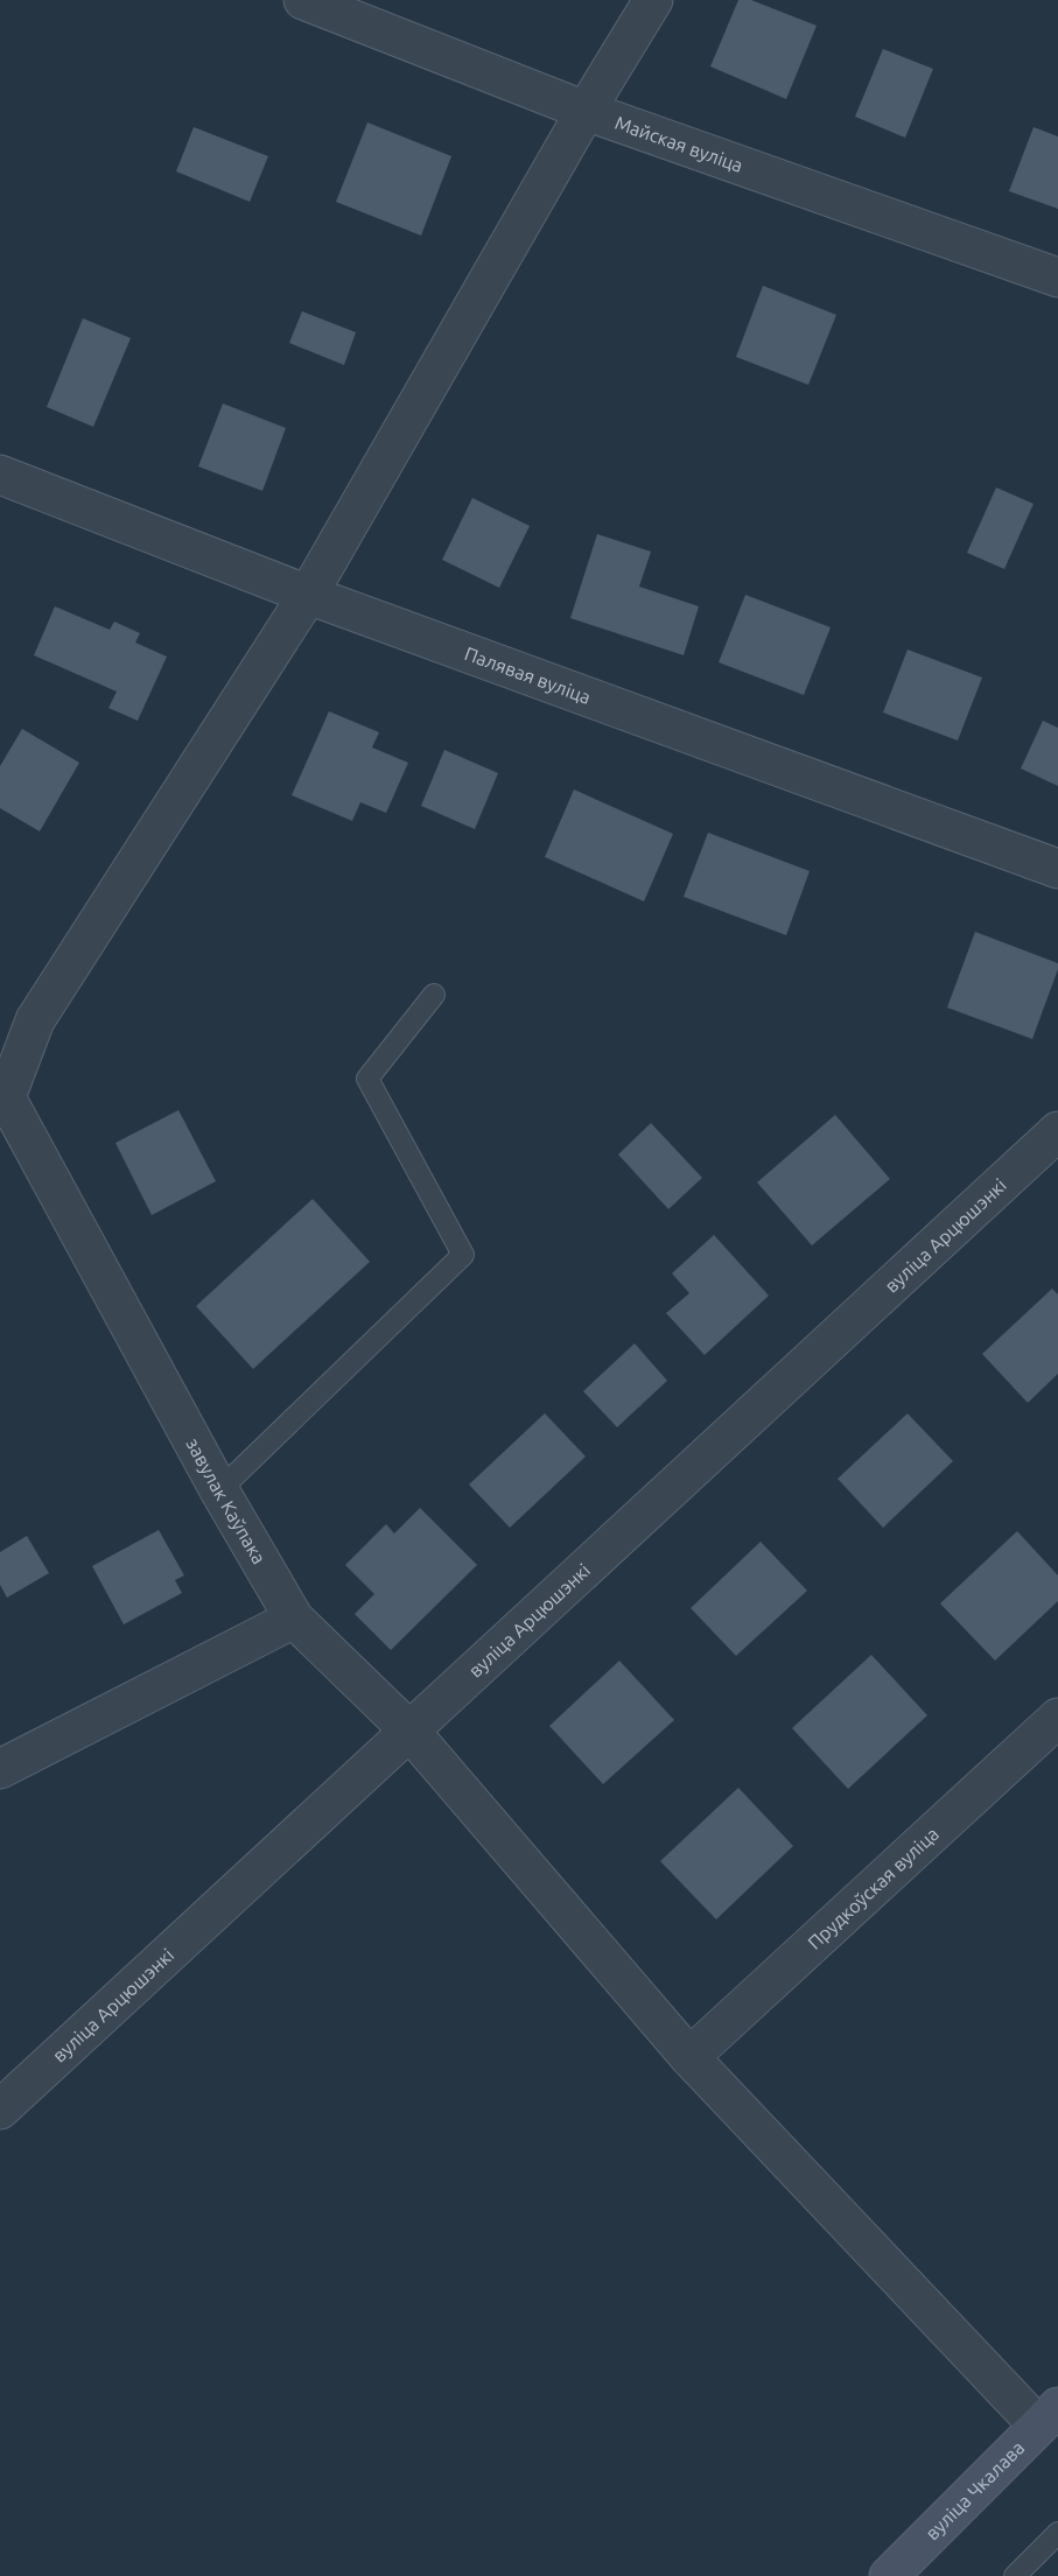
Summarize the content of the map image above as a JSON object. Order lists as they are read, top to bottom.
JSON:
{
  "streets": {
    "main road": ["вуліца Чкалава"],
    "street": [
      "Майская вуліца",
      "Палявая вуліца",
      "вуліца Арцюшэнкі",
      "завулак Каўпака",
      "Прудкоўская вуліца"
    ]
  },
  "crossings": [
    ["вуліца Арцюшэнкі", "завулак Каўпака"],
    ["завулак Каўпака", "Прудкоўская вуліца"],
    ["завулак Каўпака", "вуліца Чкалава"]
  ]
}
